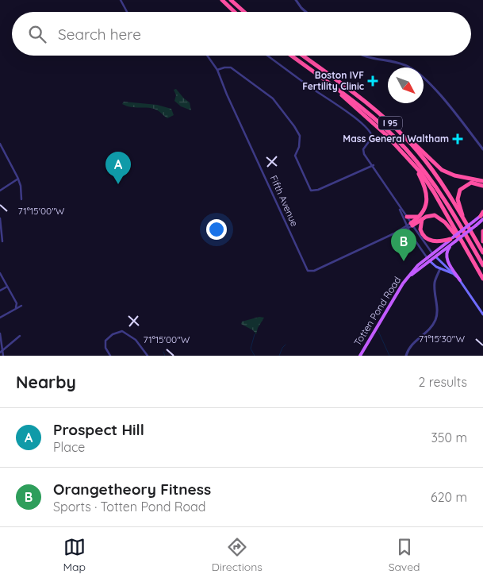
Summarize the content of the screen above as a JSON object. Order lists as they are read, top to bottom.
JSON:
{
  "streets": {
    "highway": ["I 95"],
    "main road": ["Totten Pond Road"],
    "street": ["Fifth Avenue"]
  },
  "places": {
    "health": ["Boston IVF Fertility Clinic", "Mass General Waltham"]
  },
  "north": "bottom right",
  "page": {
    "search": "Search here",
    "pins": ["A", "B"],
    "heading": ["Nearby", "2 results"],
    "list": [
      {
        "mark": "A",
        "name": "Prospect Hill",
        "note": "Place",
        "value": "350 m"
      },
      {
        "mark": "B",
        "name": "Orangetheory Fitness",
        "note": "Sports · Totten Pond Road",
        "value": "620 m"
      }
    ],
    "nav": ["Map", "Directions", "Saved"]
  },
  "coordinates": ["71°15'00\"W", "71°15'30\"W"]
}
